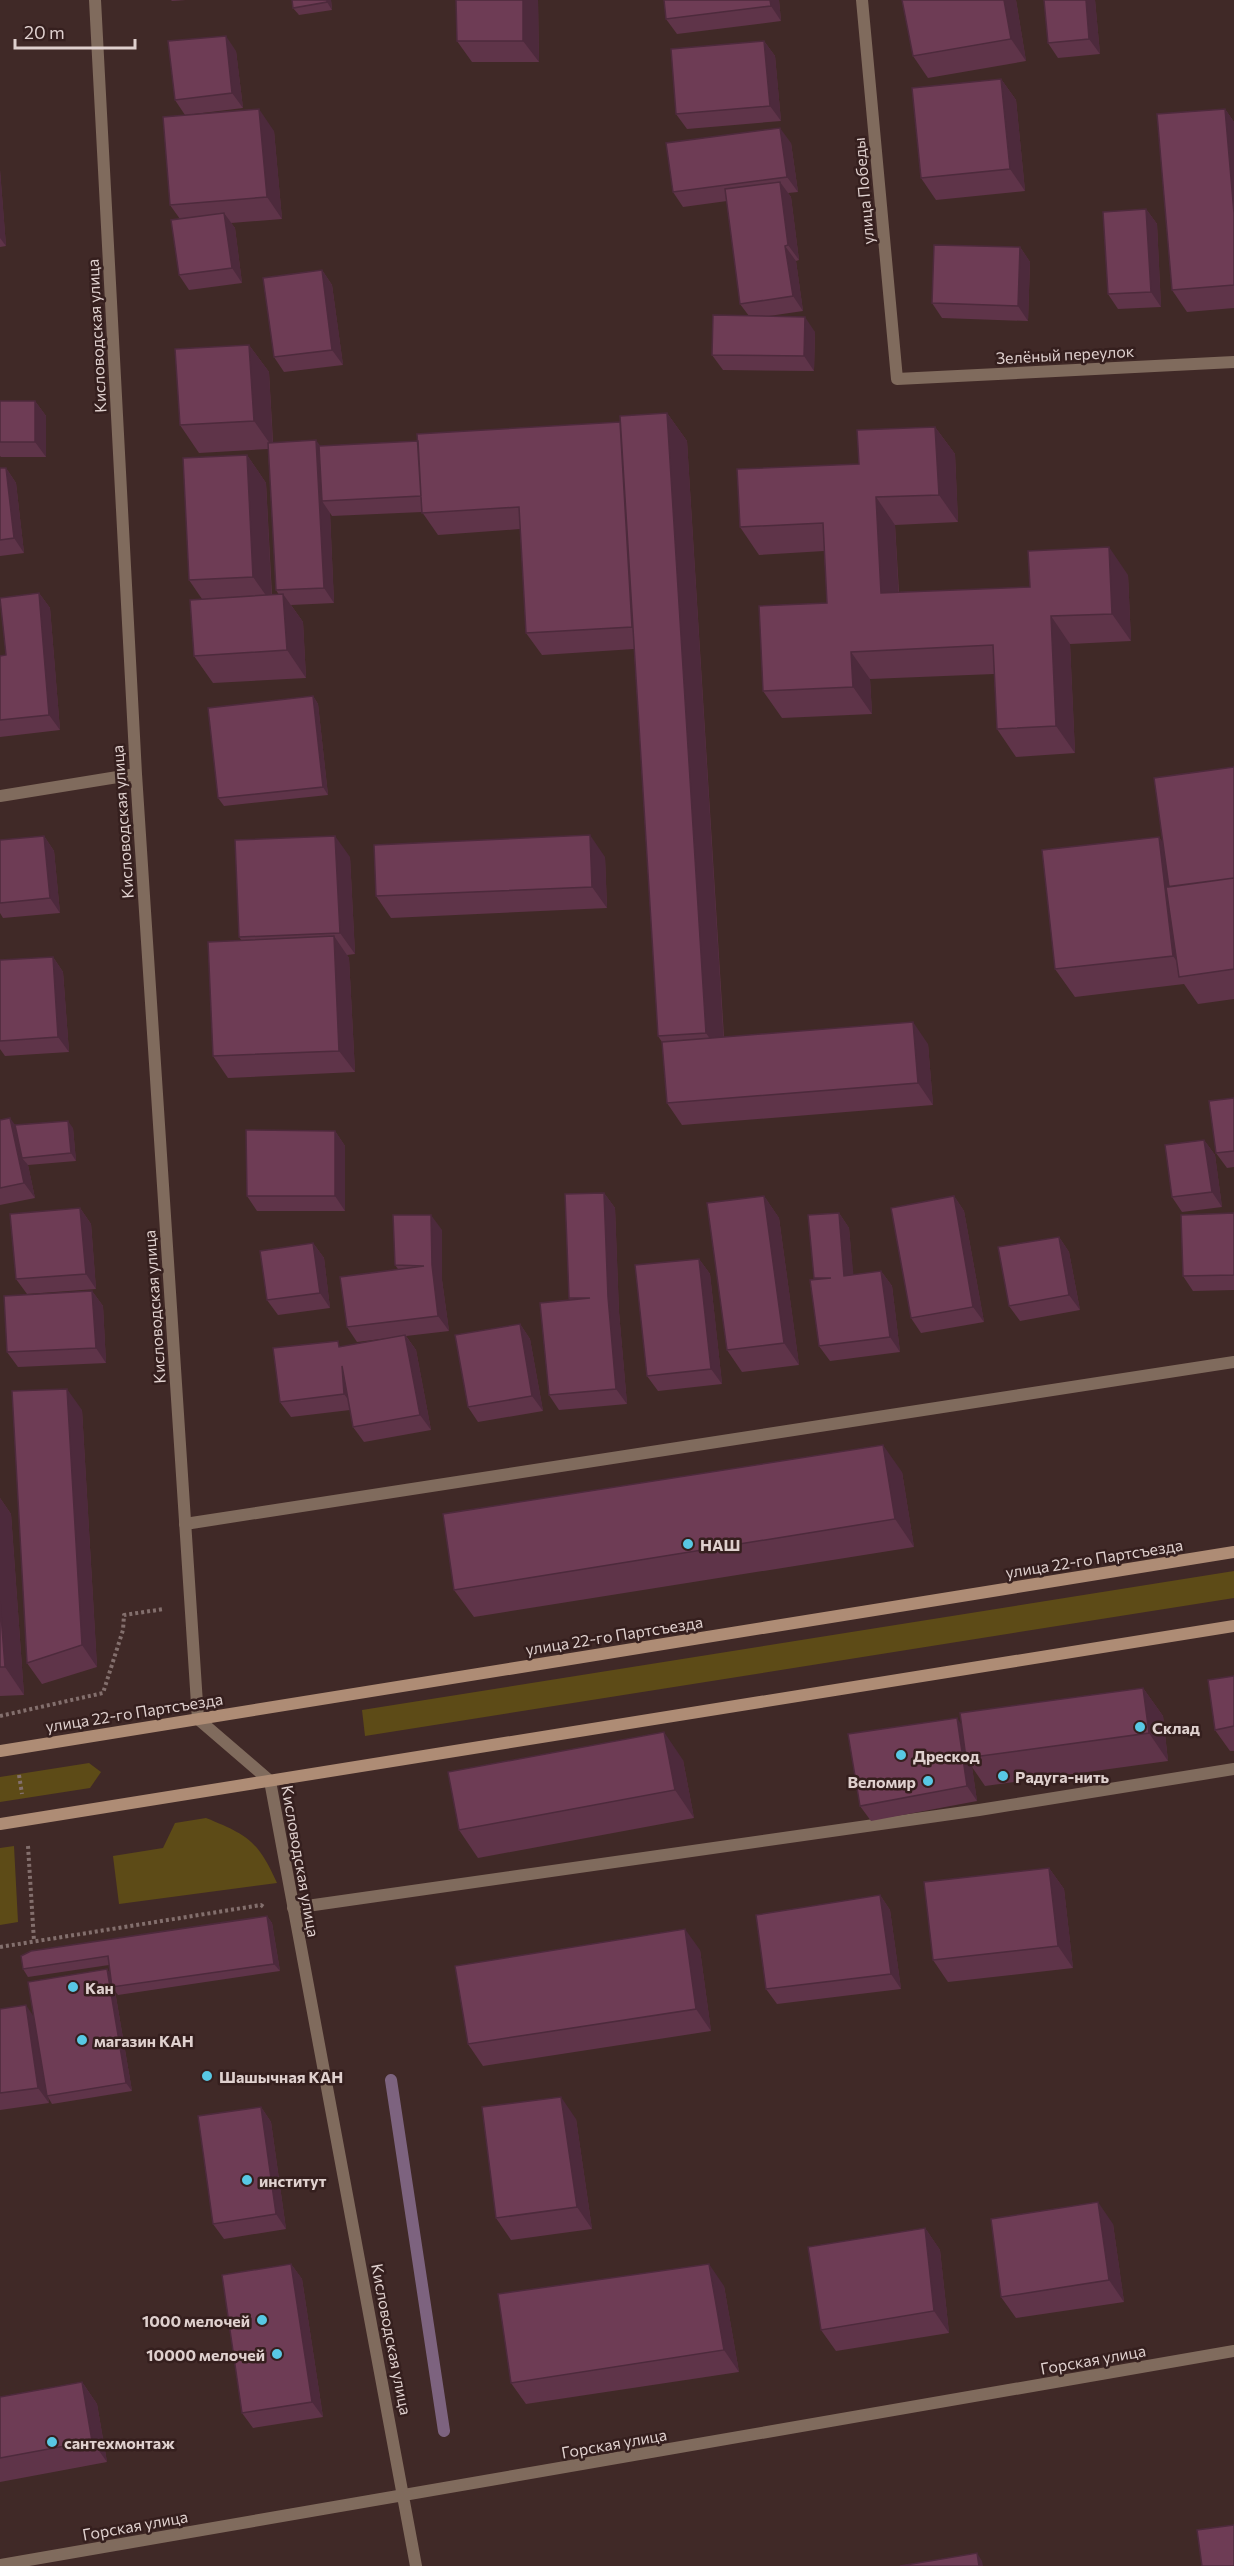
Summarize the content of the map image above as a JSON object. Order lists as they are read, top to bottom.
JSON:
{
  "streets": {
    "main road": ["улица 22-го Партсъезда"],
    "street": [
      "улица Победы",
      "Кисловодская улица",
      "Зелёный переулок",
      "Горская улица"
    ]
  },
  "crossings": [
    ["улица Победы", "Зелёный переулок"],
    ["Кисловодская улица", "улица 22-го Партсъезда"],
    ["Кисловодская улица", "Горская улица"]
  ],
  "places": [
    "НАШ",
    "Склад",
    "Дрескод",
    "Радуга-нить",
    "Веломир",
    "Кан",
    "магазин КАН",
    "Шашычная КАН",
    "институт",
    "1000 мелочей",
    "10000 мелочей",
    "сантехмонтаж"
  ],
  "scale_bar": "20 m"
}
